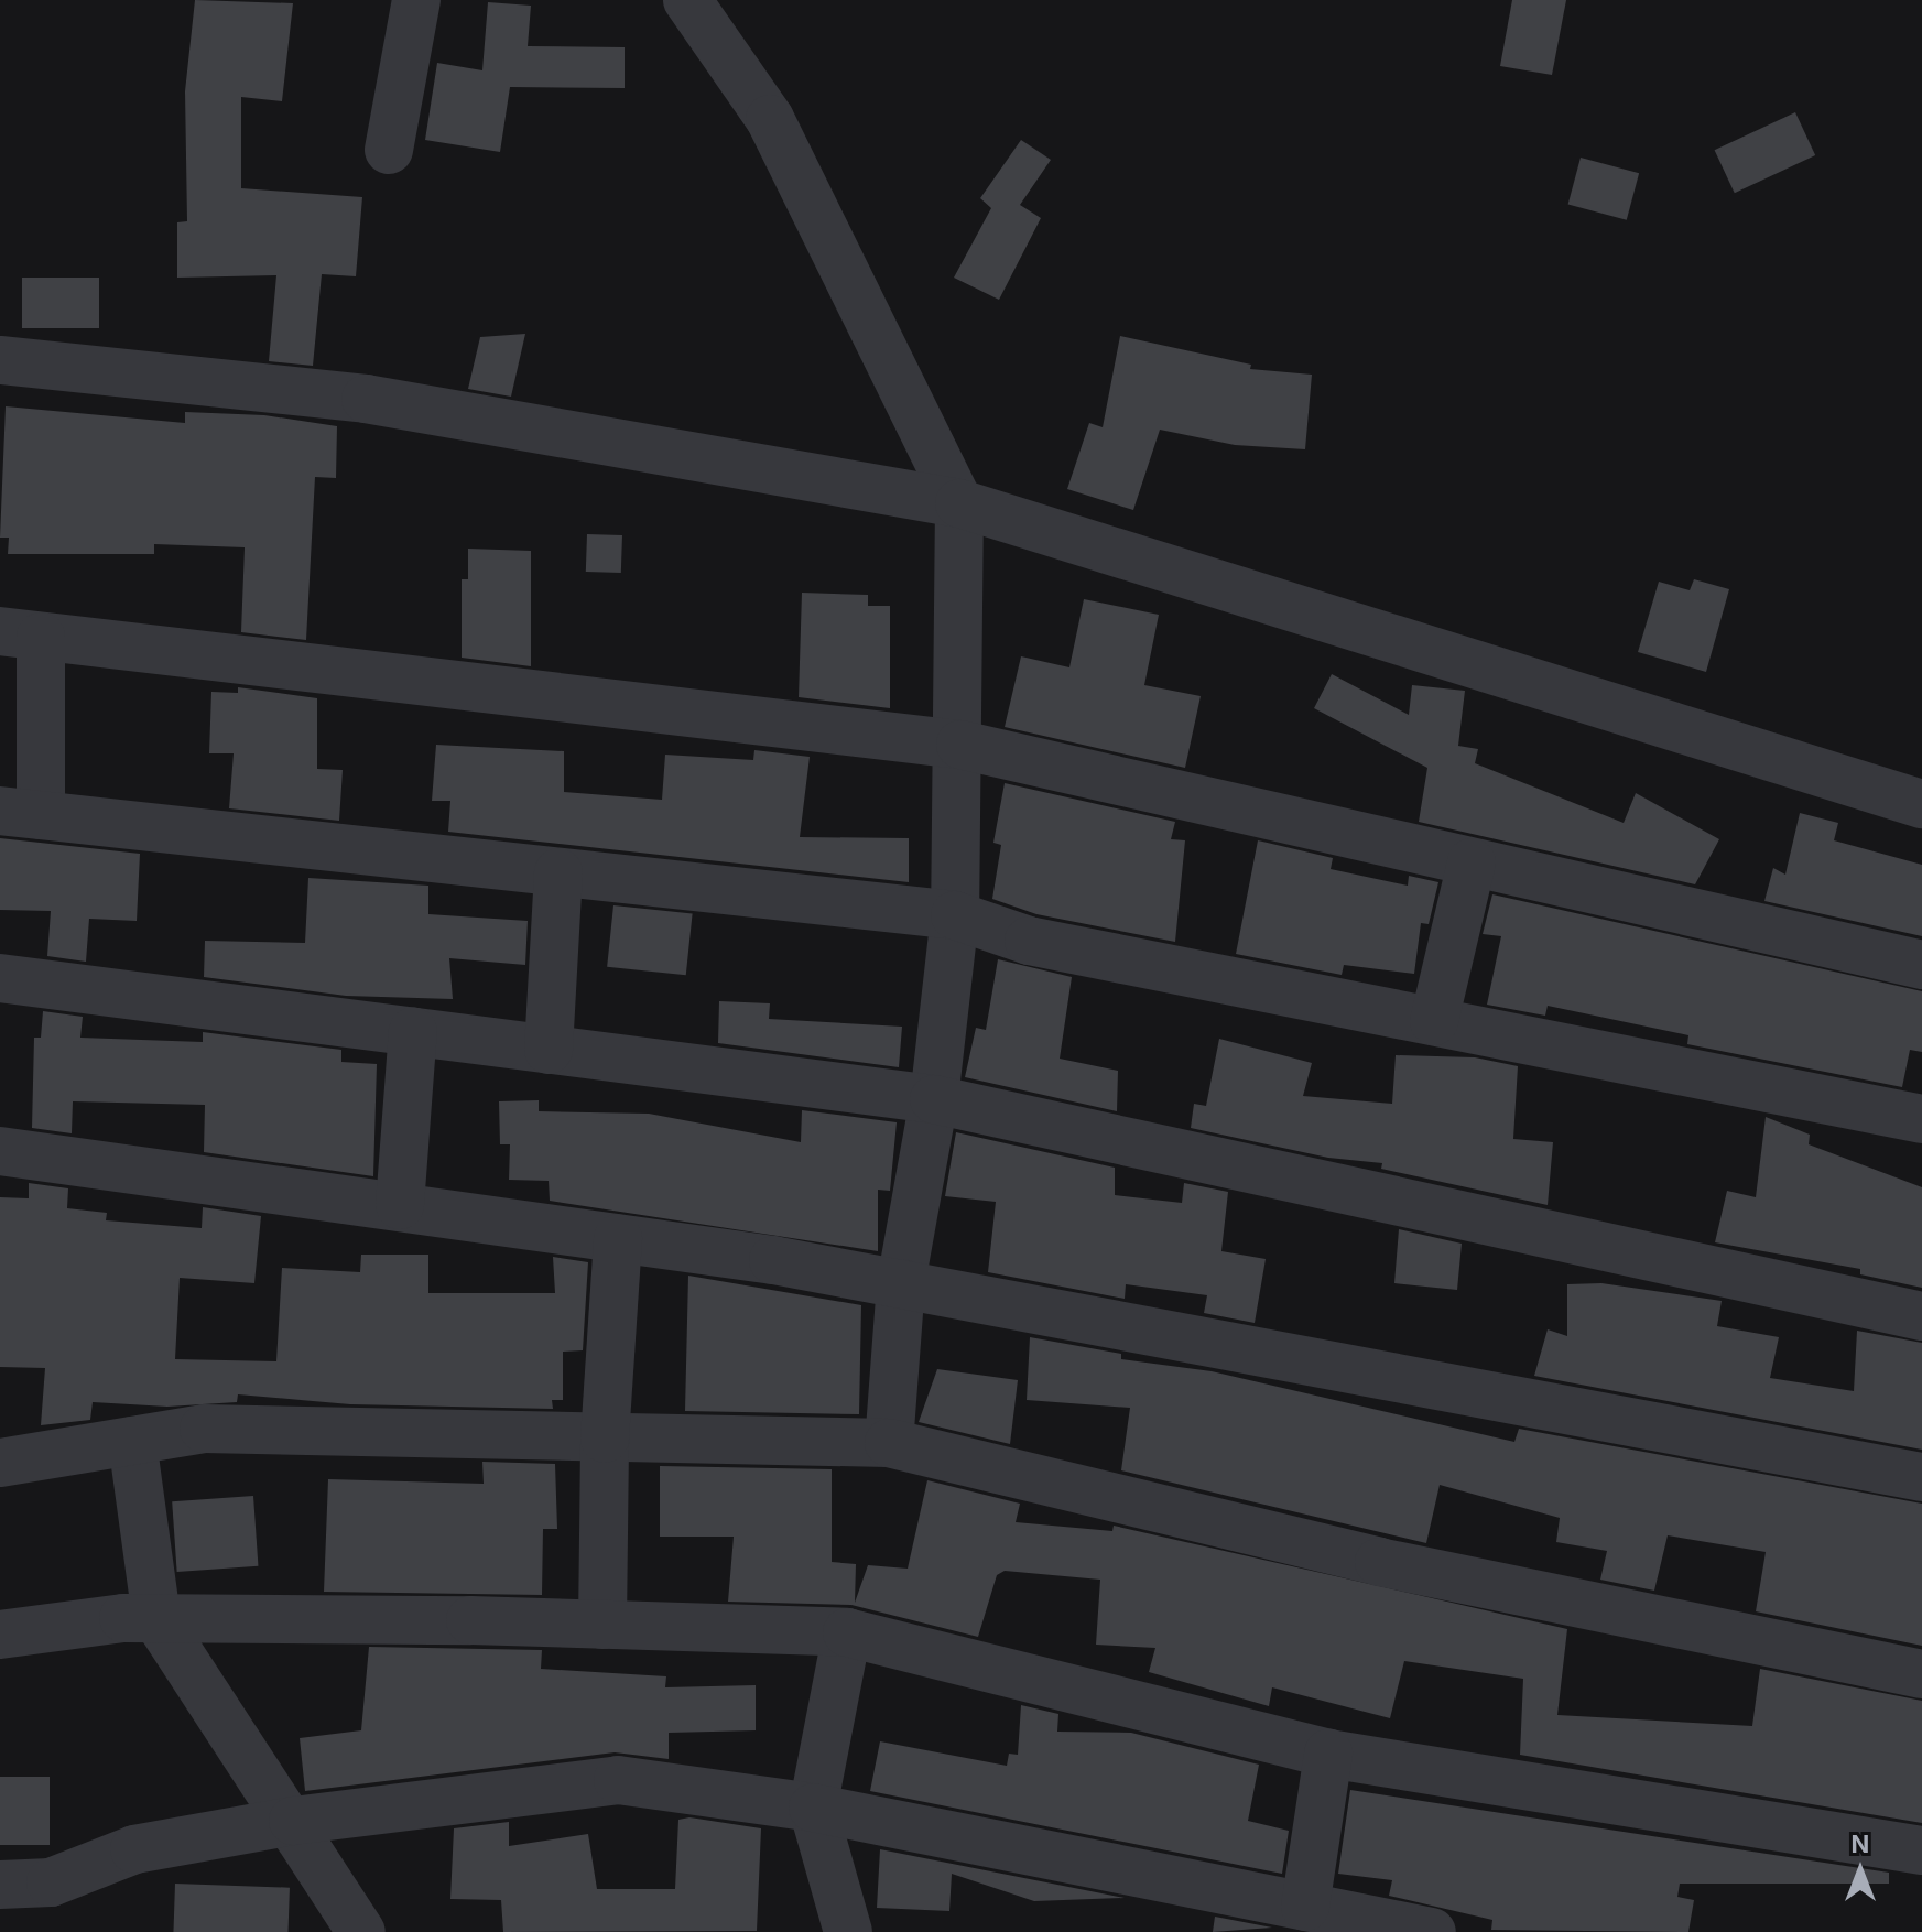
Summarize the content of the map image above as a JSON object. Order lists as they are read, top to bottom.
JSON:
{
  "north": "top"
}
